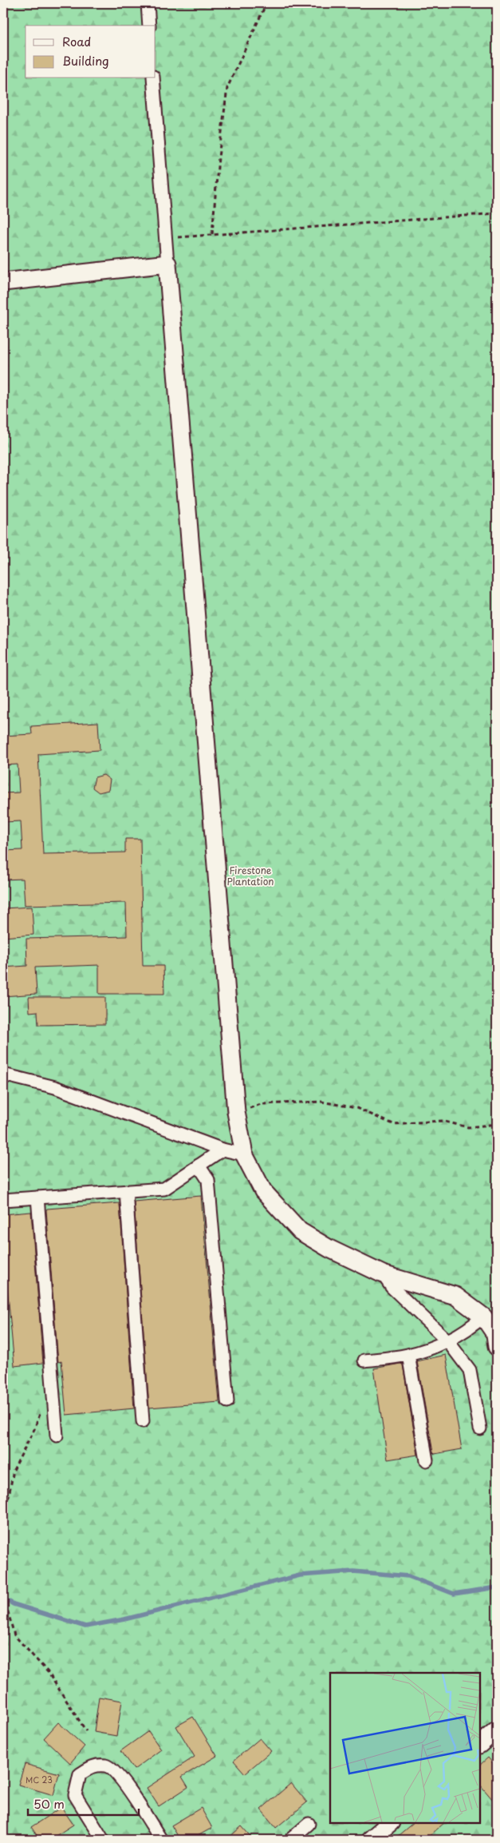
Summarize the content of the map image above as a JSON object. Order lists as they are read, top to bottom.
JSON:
{
  "parks": ["Firestone Plantation"],
  "house_numbers": ["MC 23"],
  "legend": ["Road", "Building"],
  "scale_bar": "50 m"
}
